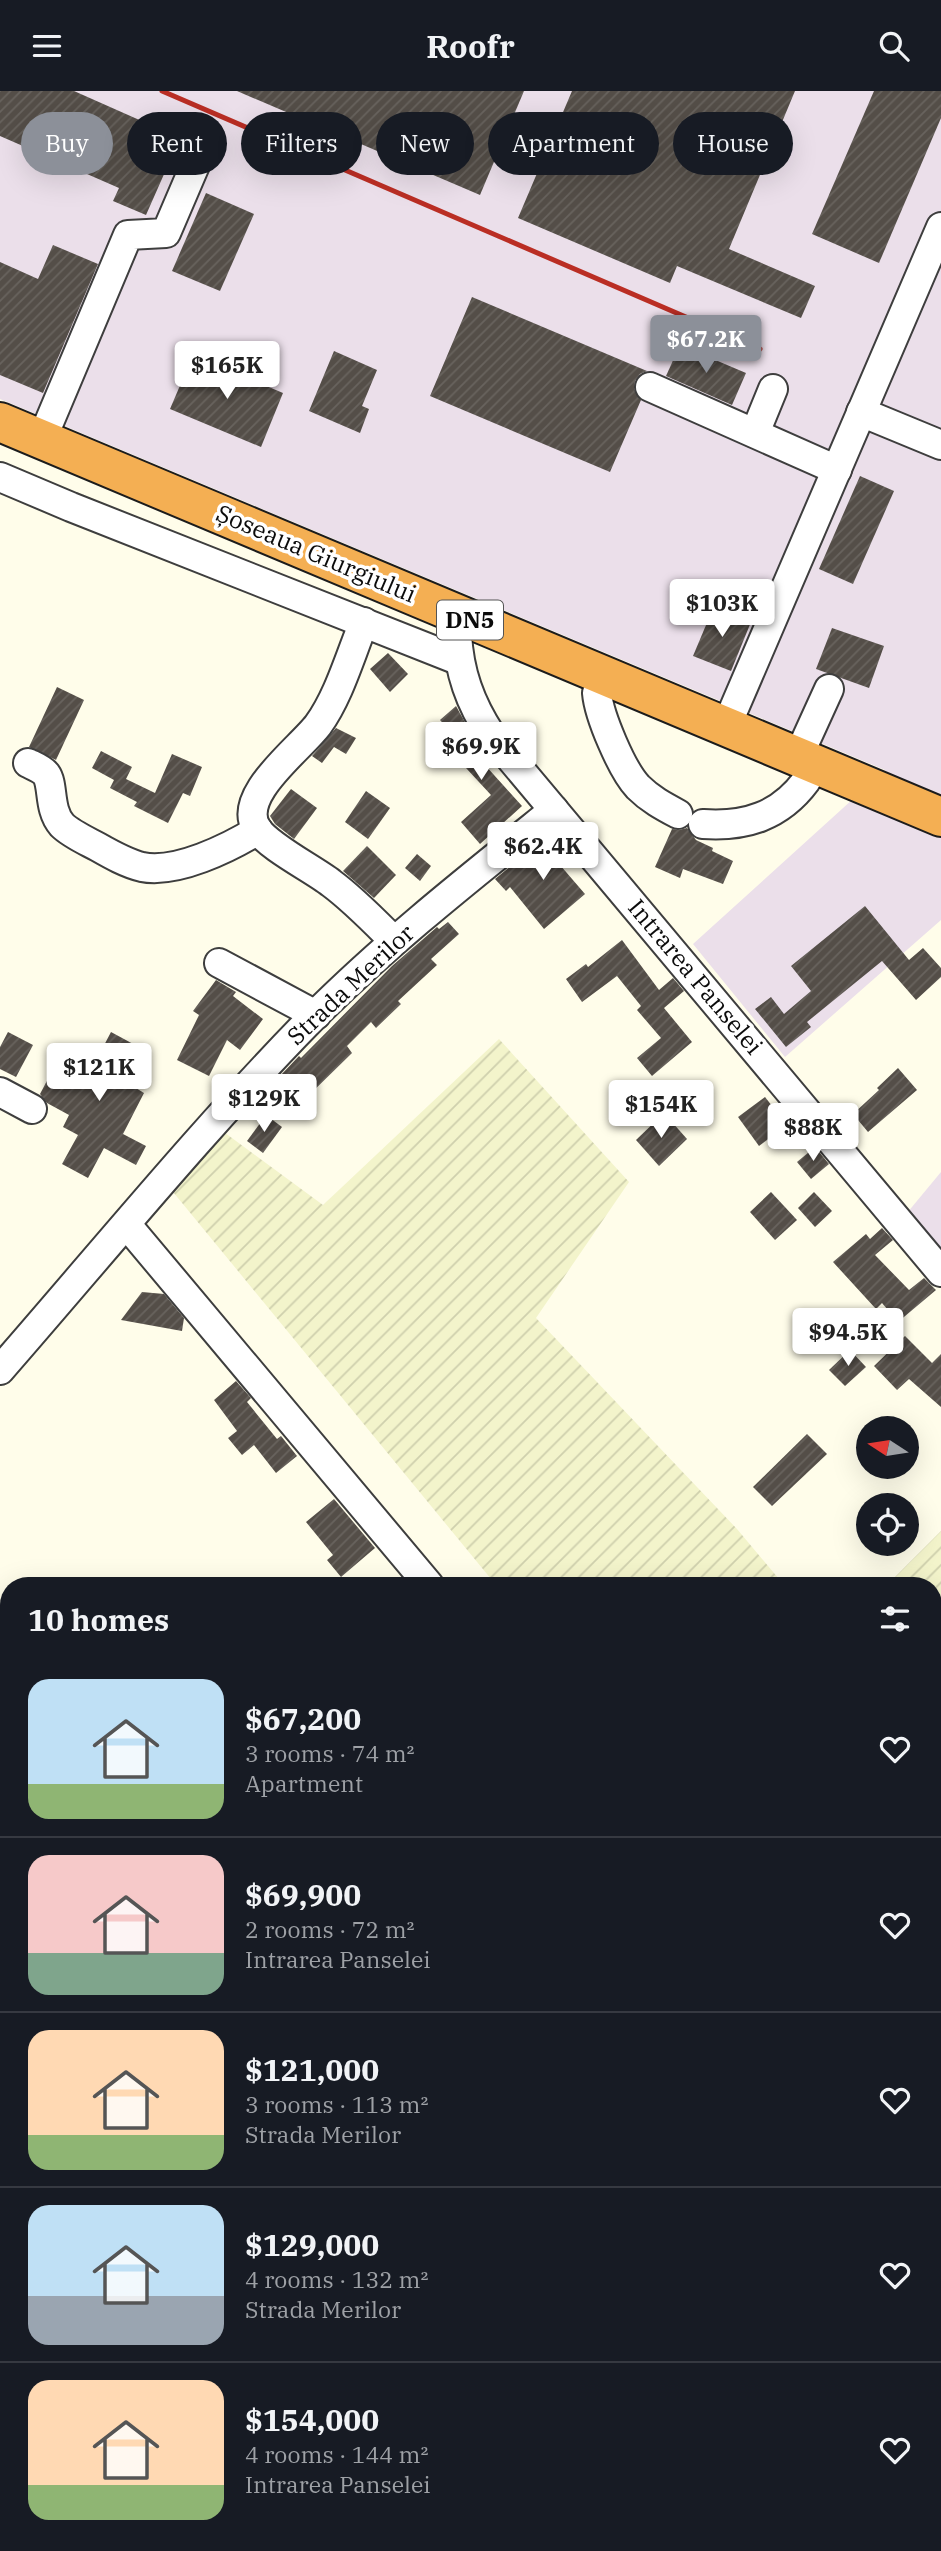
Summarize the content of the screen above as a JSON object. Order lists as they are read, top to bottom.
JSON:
{
  "streets": {
    "highway": ["Șoseaua Giurgiului", "DN5"],
    "street": ["Intrarea Panselei", "Strada Merilor"]
  },
  "crossings": [
    ["Șoseaua Giurgiului", "Intrarea Panselei"],
    ["Intrarea Panselei", "Strada Merilor"]
  ],
  "north": "left",
  "page": {
    "header": "Roofr",
    "chip": [
      "Buy",
      "Rent",
      "Filters",
      "New",
      "Apartment",
      "House"
    ],
    "price": [
      "$67.2K",
      "$165K",
      "$103K",
      "$69.9K",
      "$62.4K",
      "$121K",
      "$129K",
      "$154K",
      "$88K",
      "$94.5K"
    ],
    "heading": "10 homes",
    "list": [
      {
        "name": "$67,200",
        "note": "3 rooms · 74 m² · Apartment"
      },
      {
        "name": "$69,900",
        "note": "2 rooms · 72 m² · Intrarea Panselei"
      },
      {
        "name": "$121,000",
        "note": "3 rooms · 113 m² · Strada Merilor"
      },
      {
        "name": "$129,000",
        "note": "4 rooms · 132 m² · Strada Merilor"
      },
      {
        "name": "$154,000",
        "note": "4 rooms · 144 m² · Intrarea Panselei"
      }
    ]
  }
}
